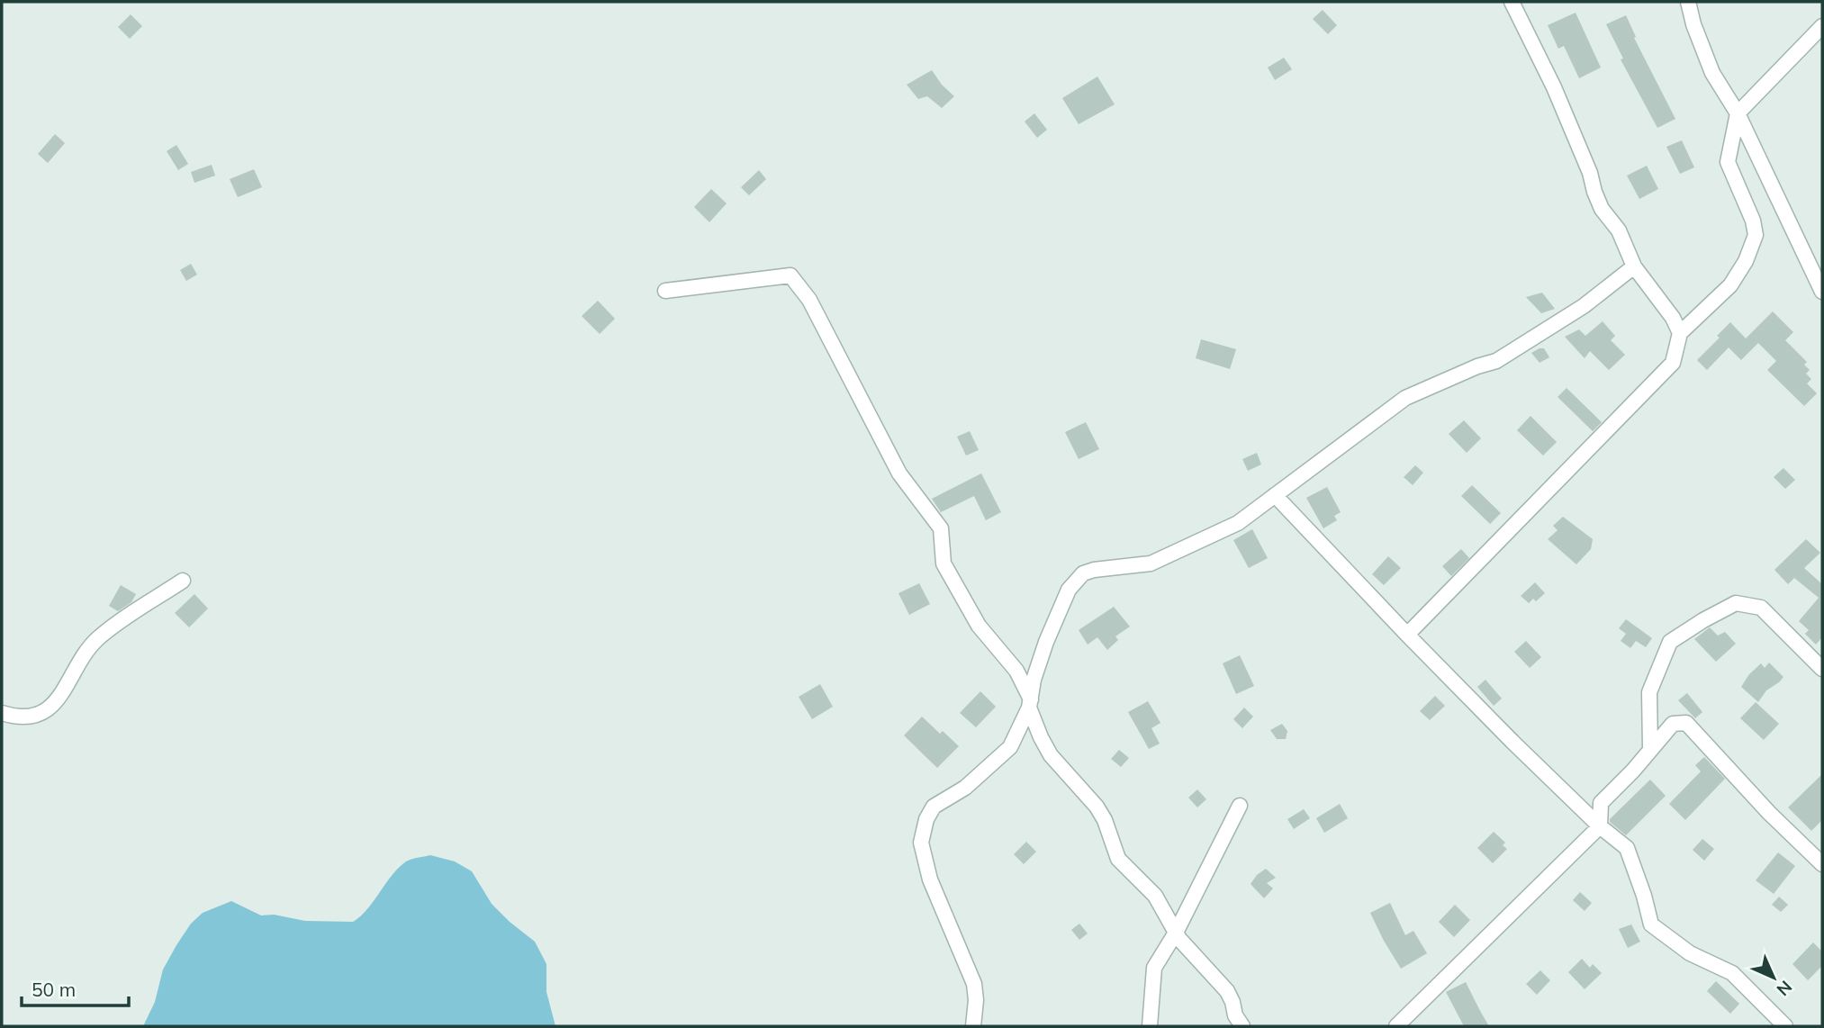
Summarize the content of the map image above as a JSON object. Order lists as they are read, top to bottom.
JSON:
{
  "scale_bar": "50 m",
  "north": "bottom right"
}
